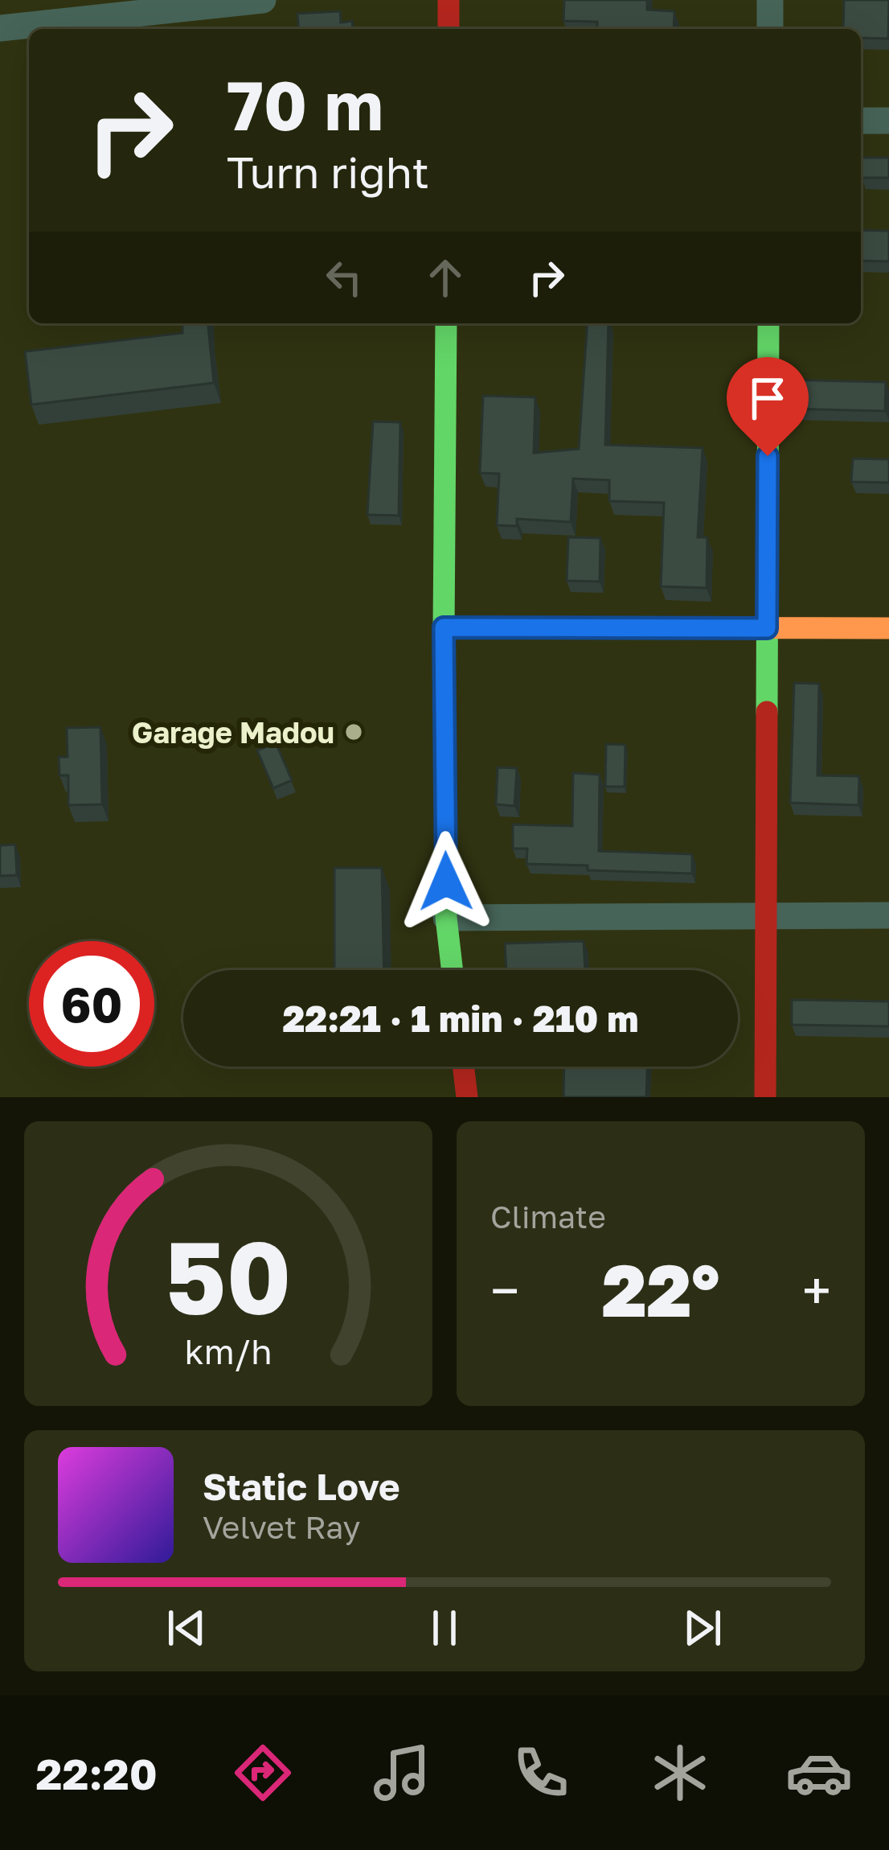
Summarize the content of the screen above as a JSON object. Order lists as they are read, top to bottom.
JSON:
{
  "places": ["Garage Madou"],
  "page": {
    "turn": ["70 m", "Turn right"],
    "limit": "60",
    "trip": "22:21 · 1 min · 210 m",
    "tile": "Climate",
    "heat": ["−", "22°", "+"],
    "song": ["Static Love", "Velvet Ray"],
    "tabs": "22:20",
    "gauge": ["50", "km/h"]
  }
}
